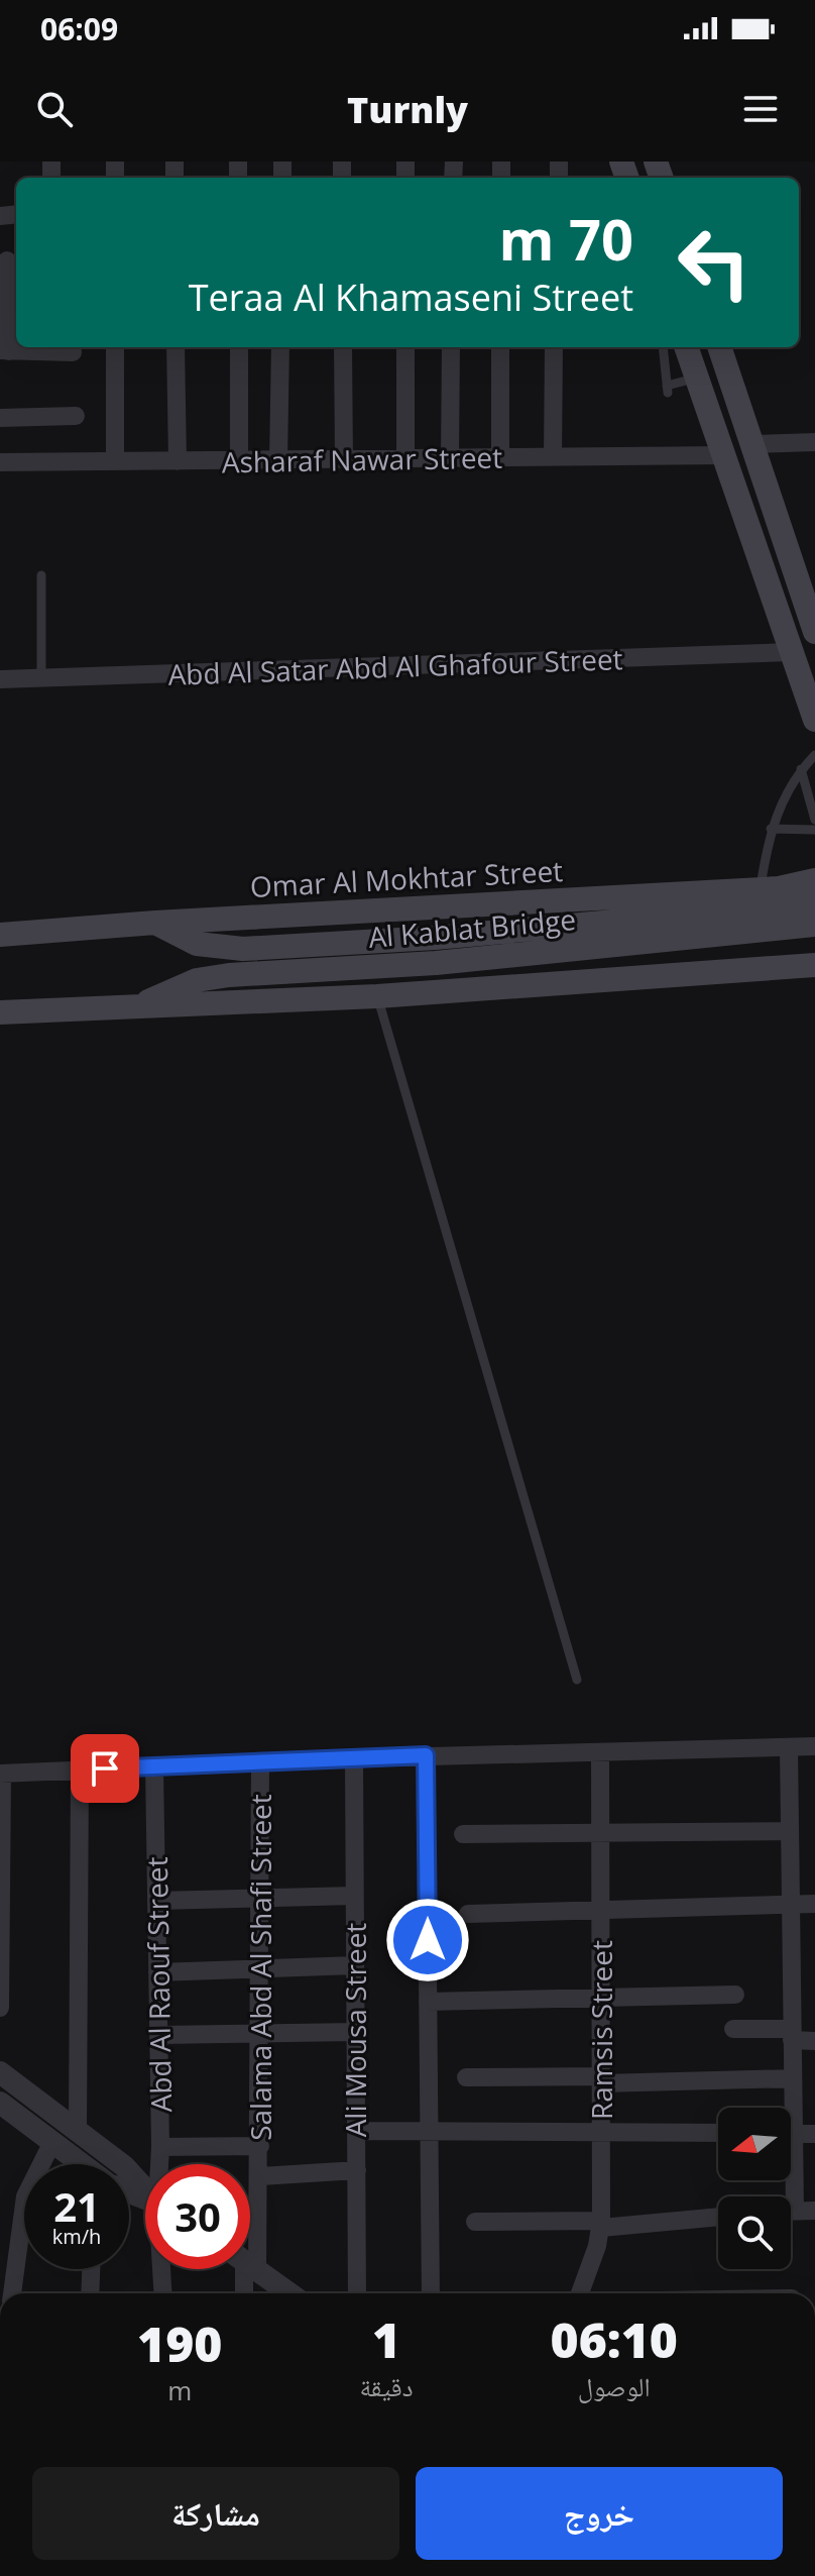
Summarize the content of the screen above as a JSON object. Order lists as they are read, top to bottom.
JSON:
{
  "streets": {
    "main road": ["Omar Al Mokhtar Street", "Al Kablat Bridge"],
    "street": [
      "Asharaf Nawar Street",
      "Abd Al Satar Abd Al Ghafour Street",
      "Salama Abd Al Shafi Street",
      "Abd Al Raouf Street",
      "Ali Mousa Street",
      "Ramsis Street"
    ]
  },
  "crossings": [
    ["Omar Al Mokhtar Street", "Al Kablat Bridge"]
  ],
  "north": "left",
  "page": {
    "status": "06:09",
    "header": "Turnly",
    "turn": ["70 m", "Teraa Al Khamaseni Street"],
    "speed": "21 km/h",
    "limit": "30",
    "eta": [
      "06:10",
      "الوصول",
      "1",
      "دقيقة",
      "190",
      "m"
    ],
    "buttons": ["خروج", "مشاركة"]
  }
}
